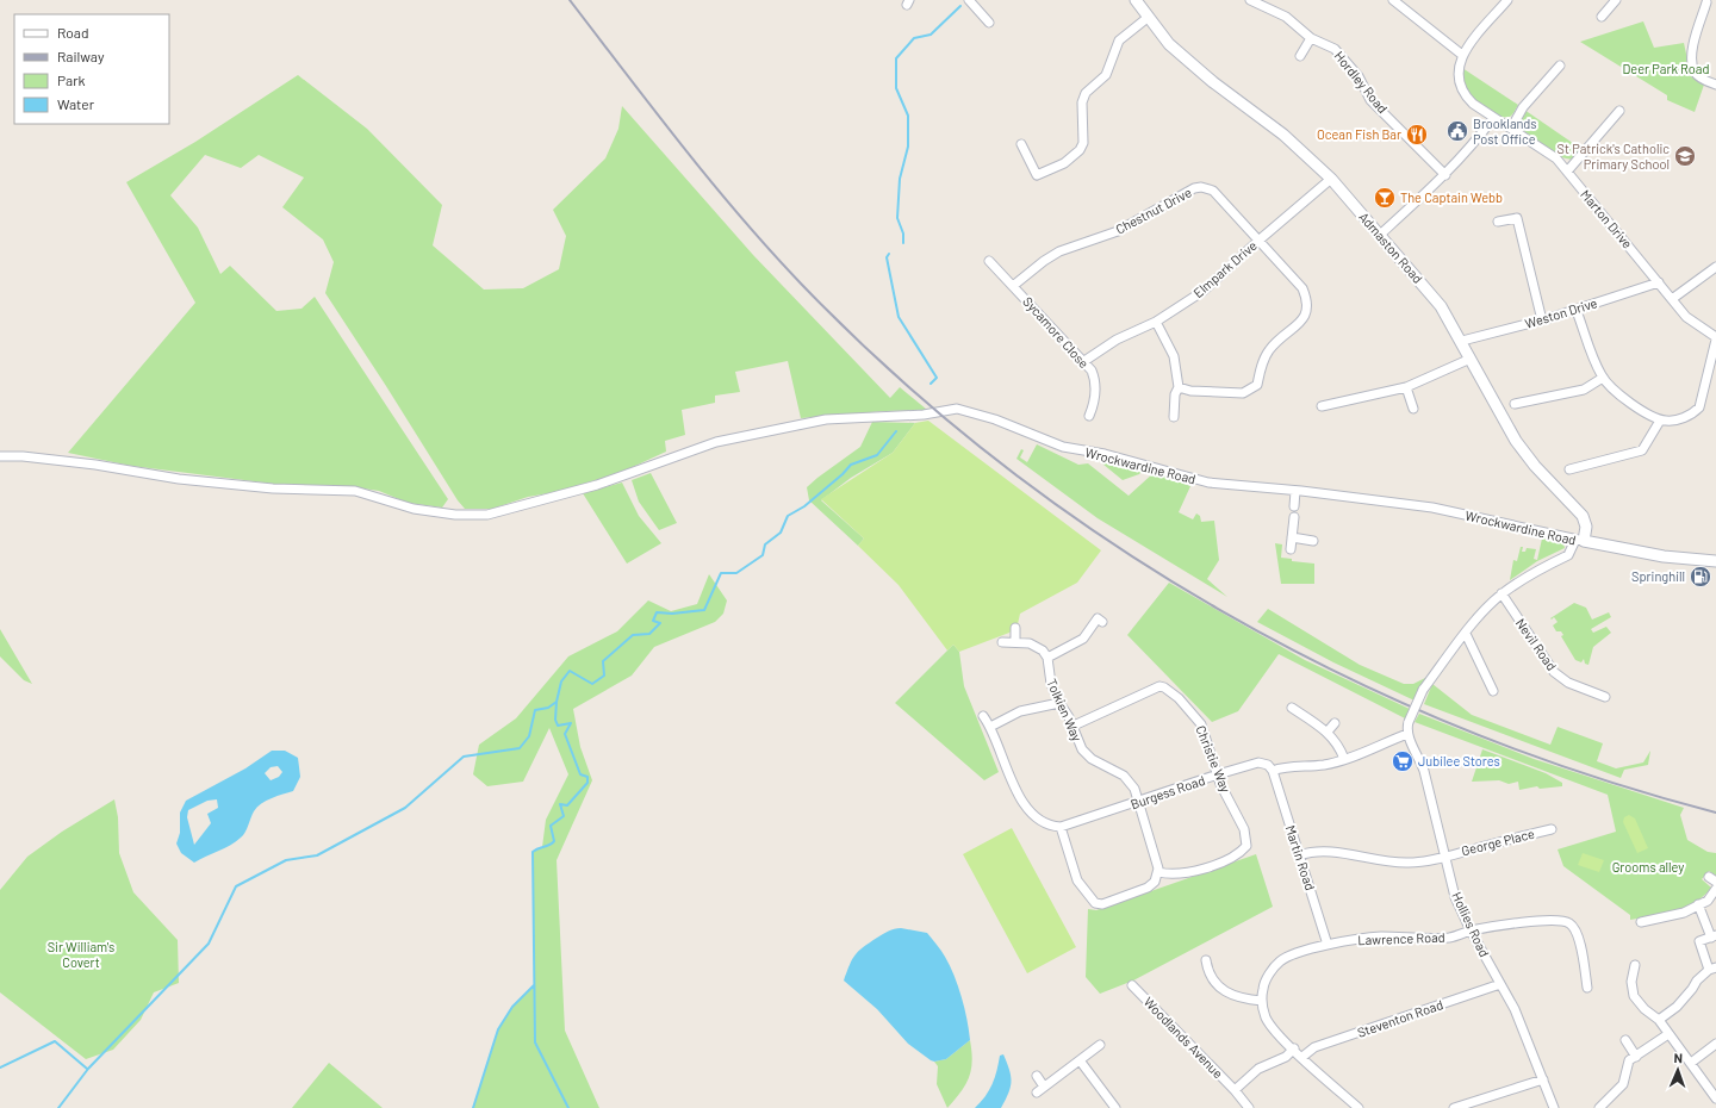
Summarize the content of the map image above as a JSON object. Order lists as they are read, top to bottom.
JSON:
{
  "streets": {
    "street": [
      "Hordley Road",
      "Chestnut Drive",
      "Marton Drive",
      "Admaston Road",
      "Elmpark Drive",
      "Weston Drive",
      "Sycamore Close",
      "Wrockwardine Road",
      "Nevil Road",
      "Tolkien Way",
      "Christie Way",
      "Burgess Road",
      "George Place",
      "Martin Road",
      "Hollies Road",
      "Lawrence Road",
      "Steventon Road",
      "Woodlands Avenue"
    ]
  },
  "crossings": [
    ["Chestnut Drive", "Elmpark Drive"],
    ["Chestnut Drive", "Sycamore Close"],
    ["Marton Drive", "Weston Drive"],
    ["Admaston Road", "Elmpark Drive"],
    ["Admaston Road", "Weston Drive"],
    ["Admaston Road", "Wrockwardine Road"],
    ["Elmpark Drive", "Sycamore Close"],
    ["Tolkien Way", "Christie Way"],
    ["Tolkien Way", "Burgess Road"],
    ["Christie Way", "Burgess Road"],
    ["Burgess Road", "Martin Road"],
    ["George Place", "Martin Road"],
    ["George Place", "Hollies Road"],
    ["Martin Road", "Lawrence Road"],
    ["Hollies Road", "Lawrence Road"],
    ["Hollies Road", "Steventon Road"]
  ],
  "parks": ["Deer Park Road", "Grooms alley", "Sir William's Covert"],
  "places": {
    "public building": ["Brooklands Post Office"],
    "restaurant": ["Ocean Fish Bar"],
    "school or university": ["St Patrick's Catholic Primary School"],
    "bar": ["The Captain Webb"],
    "fuel station": ["Springhill"],
    "supermarket": ["Jubilee Stores"]
  },
  "legend": [
    "Road",
    "Railway",
    "Park",
    "Water"
  ],
  "north": "top"
}
